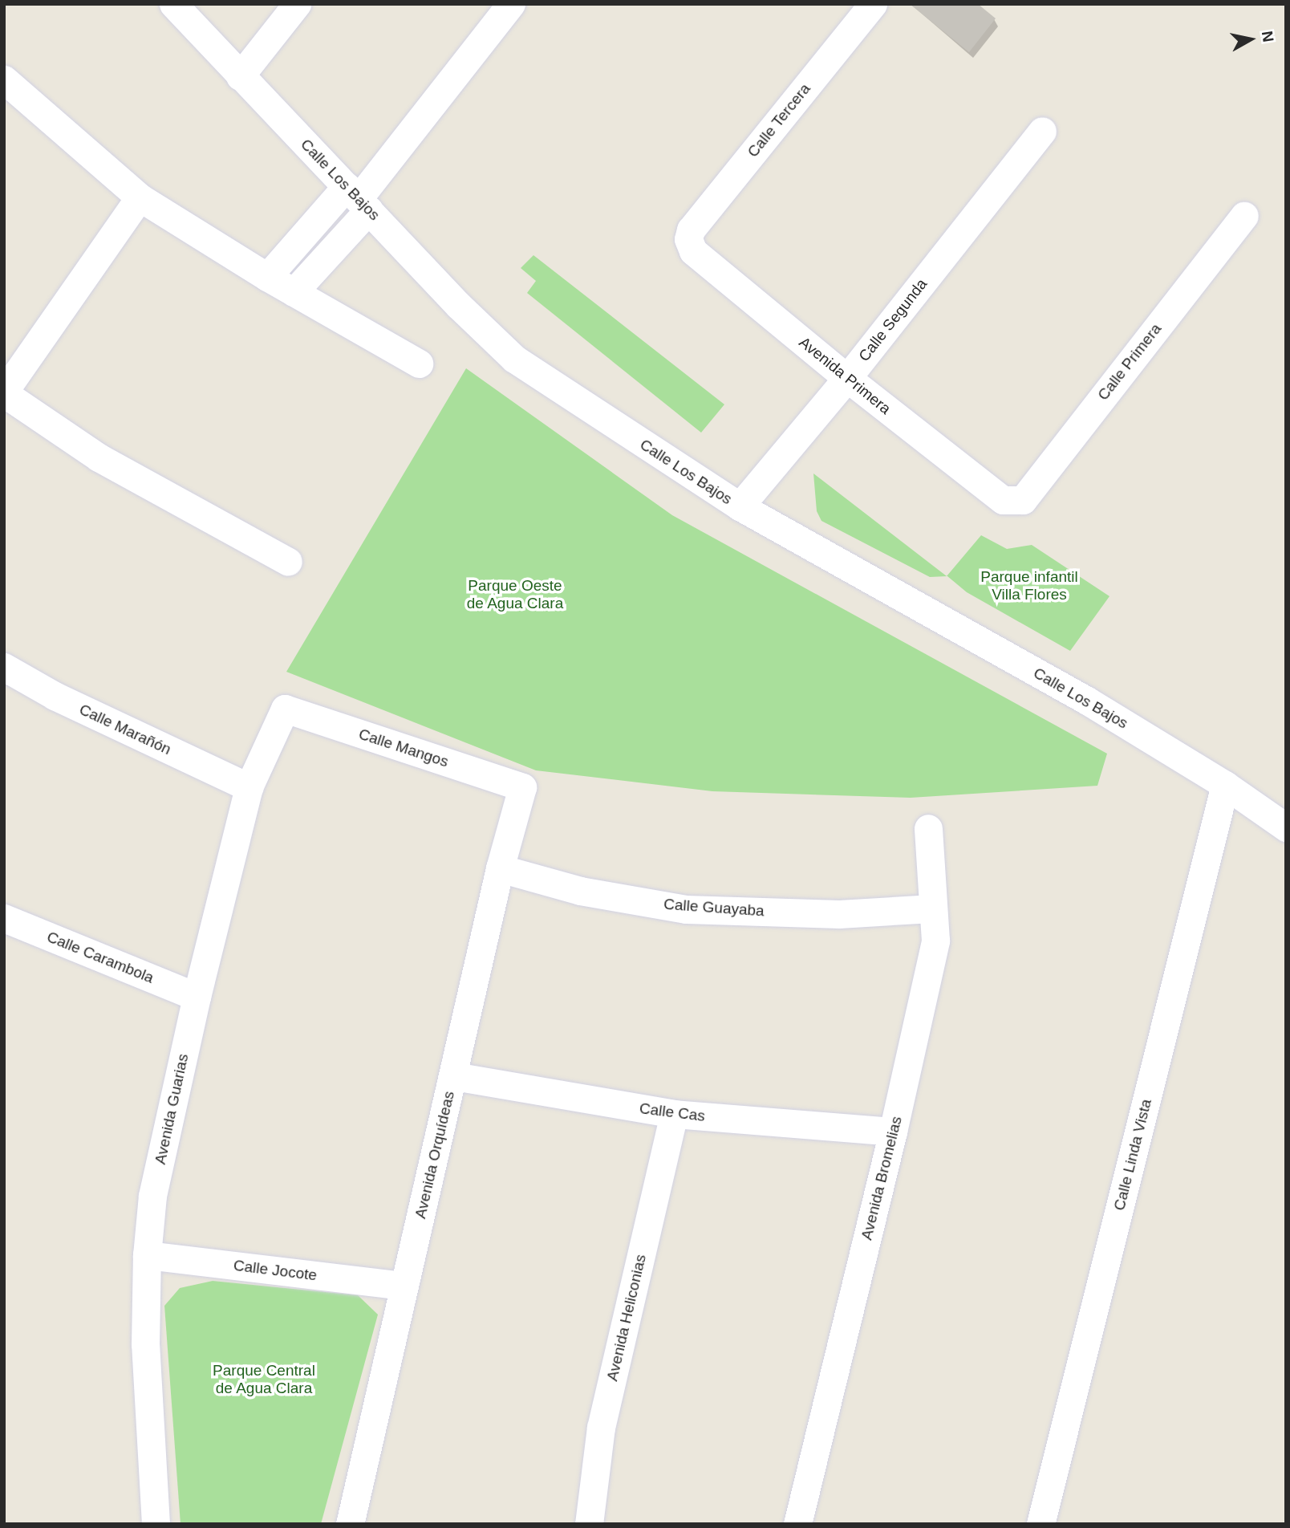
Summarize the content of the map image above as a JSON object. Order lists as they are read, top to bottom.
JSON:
{
  "streets": {
    "street": [
      "Calle Tercera",
      "Calle Los Bajos",
      "Calle Segunda",
      "Calle Primera",
      "Avenida Primera",
      "Calle Marañón",
      "Calle Mangos",
      "Calle Guayaba",
      "Calle Carambola",
      "Avenida Guarias",
      "Calle Cas",
      "Avenida Orquídeas",
      "Calle Linda Vista",
      "Avenida Bromelias",
      "Calle Jocote",
      "Avenida Heliconias"
    ]
  },
  "crossings": [
    ["Calle Tercera", "Avenida Primera"],
    ["Calle Los Bajos", "Calle Segunda"],
    ["Calle Los Bajos", "Calle Linda Vista"],
    ["Calle Segunda", "Avenida Primera"],
    ["Calle Primera", "Avenida Primera"],
    ["Calle Marañón", "Avenida Guarias"],
    ["Calle Mangos", "Avenida Guarias"],
    ["Calle Mangos", "Avenida Orquídeas"],
    ["Calle Guayaba", "Avenida Orquídeas"],
    ["Calle Guayaba", "Avenida Bromelias"],
    ["Calle Carambola", "Avenida Guarias"],
    ["Avenida Guarias", "Calle Jocote"],
    ["Calle Cas", "Avenida Orquídeas"],
    ["Calle Cas", "Avenida Bromelias"],
    ["Calle Cas", "Avenida Heliconias"],
    ["Avenida Orquídeas", "Calle Jocote"]
  ],
  "parks": ["Parque infantil Villa Flores", "Parque Oeste de Agua Clara", "Parque Central de Agua Clara"],
  "north": "right"
}
